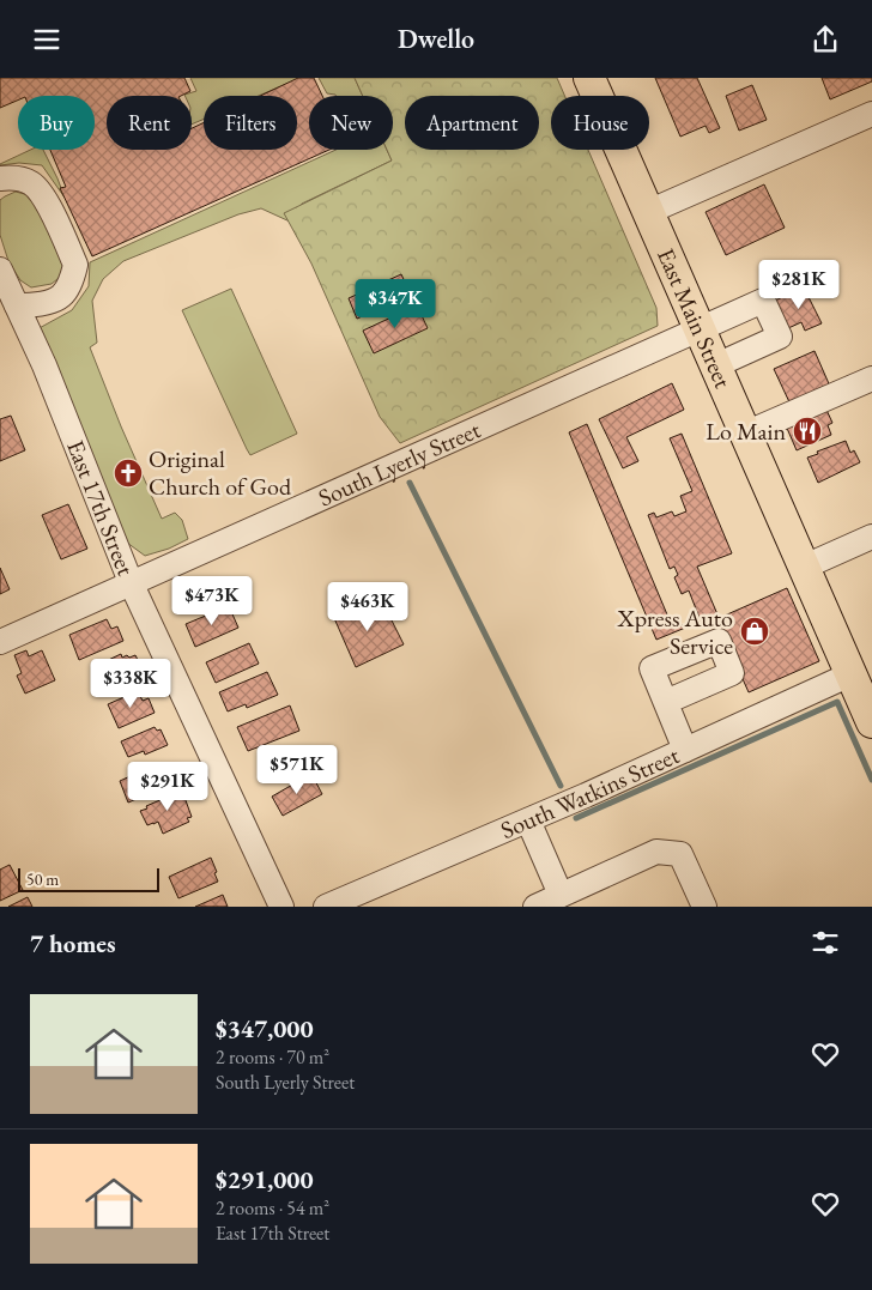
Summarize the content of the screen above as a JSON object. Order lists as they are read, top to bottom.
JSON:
{
  "streets": {
    "main road": ["East Main Street"],
    "street": ["South Lyerly Street", "East 17th Street", "South Watkins Street"]
  },
  "crossings": [
    ["East Main Street", "South Lyerly Street"],
    ["East Main Street", "South Watkins Street"],
    ["South Lyerly Street", "East 17th Street"]
  ],
  "places": {
    "restaurant": ["Lo Main"],
    "church": ["Original Church of God"],
    "shop": ["Xpress Auto Service"]
  },
  "scale_bar": "50 m",
  "page": {
    "header": "Dwello",
    "chip": [
      "Buy",
      "Rent",
      "Filters",
      "New",
      "Apartment",
      "House"
    ],
    "price": [
      "$281K",
      "$347K",
      "$473K",
      "$463K",
      "$338K",
      "$571K",
      "$291K"
    ],
    "scale": "50 m",
    "heading": "7 homes",
    "list": [
      {
        "name": "$347,000",
        "note": "2 rooms · 70 m² · South Lyerly Street"
      },
      {
        "name": "$291,000",
        "note": "2 rooms · 54 m² · East 17th Street"
      }
    ]
  }
}
